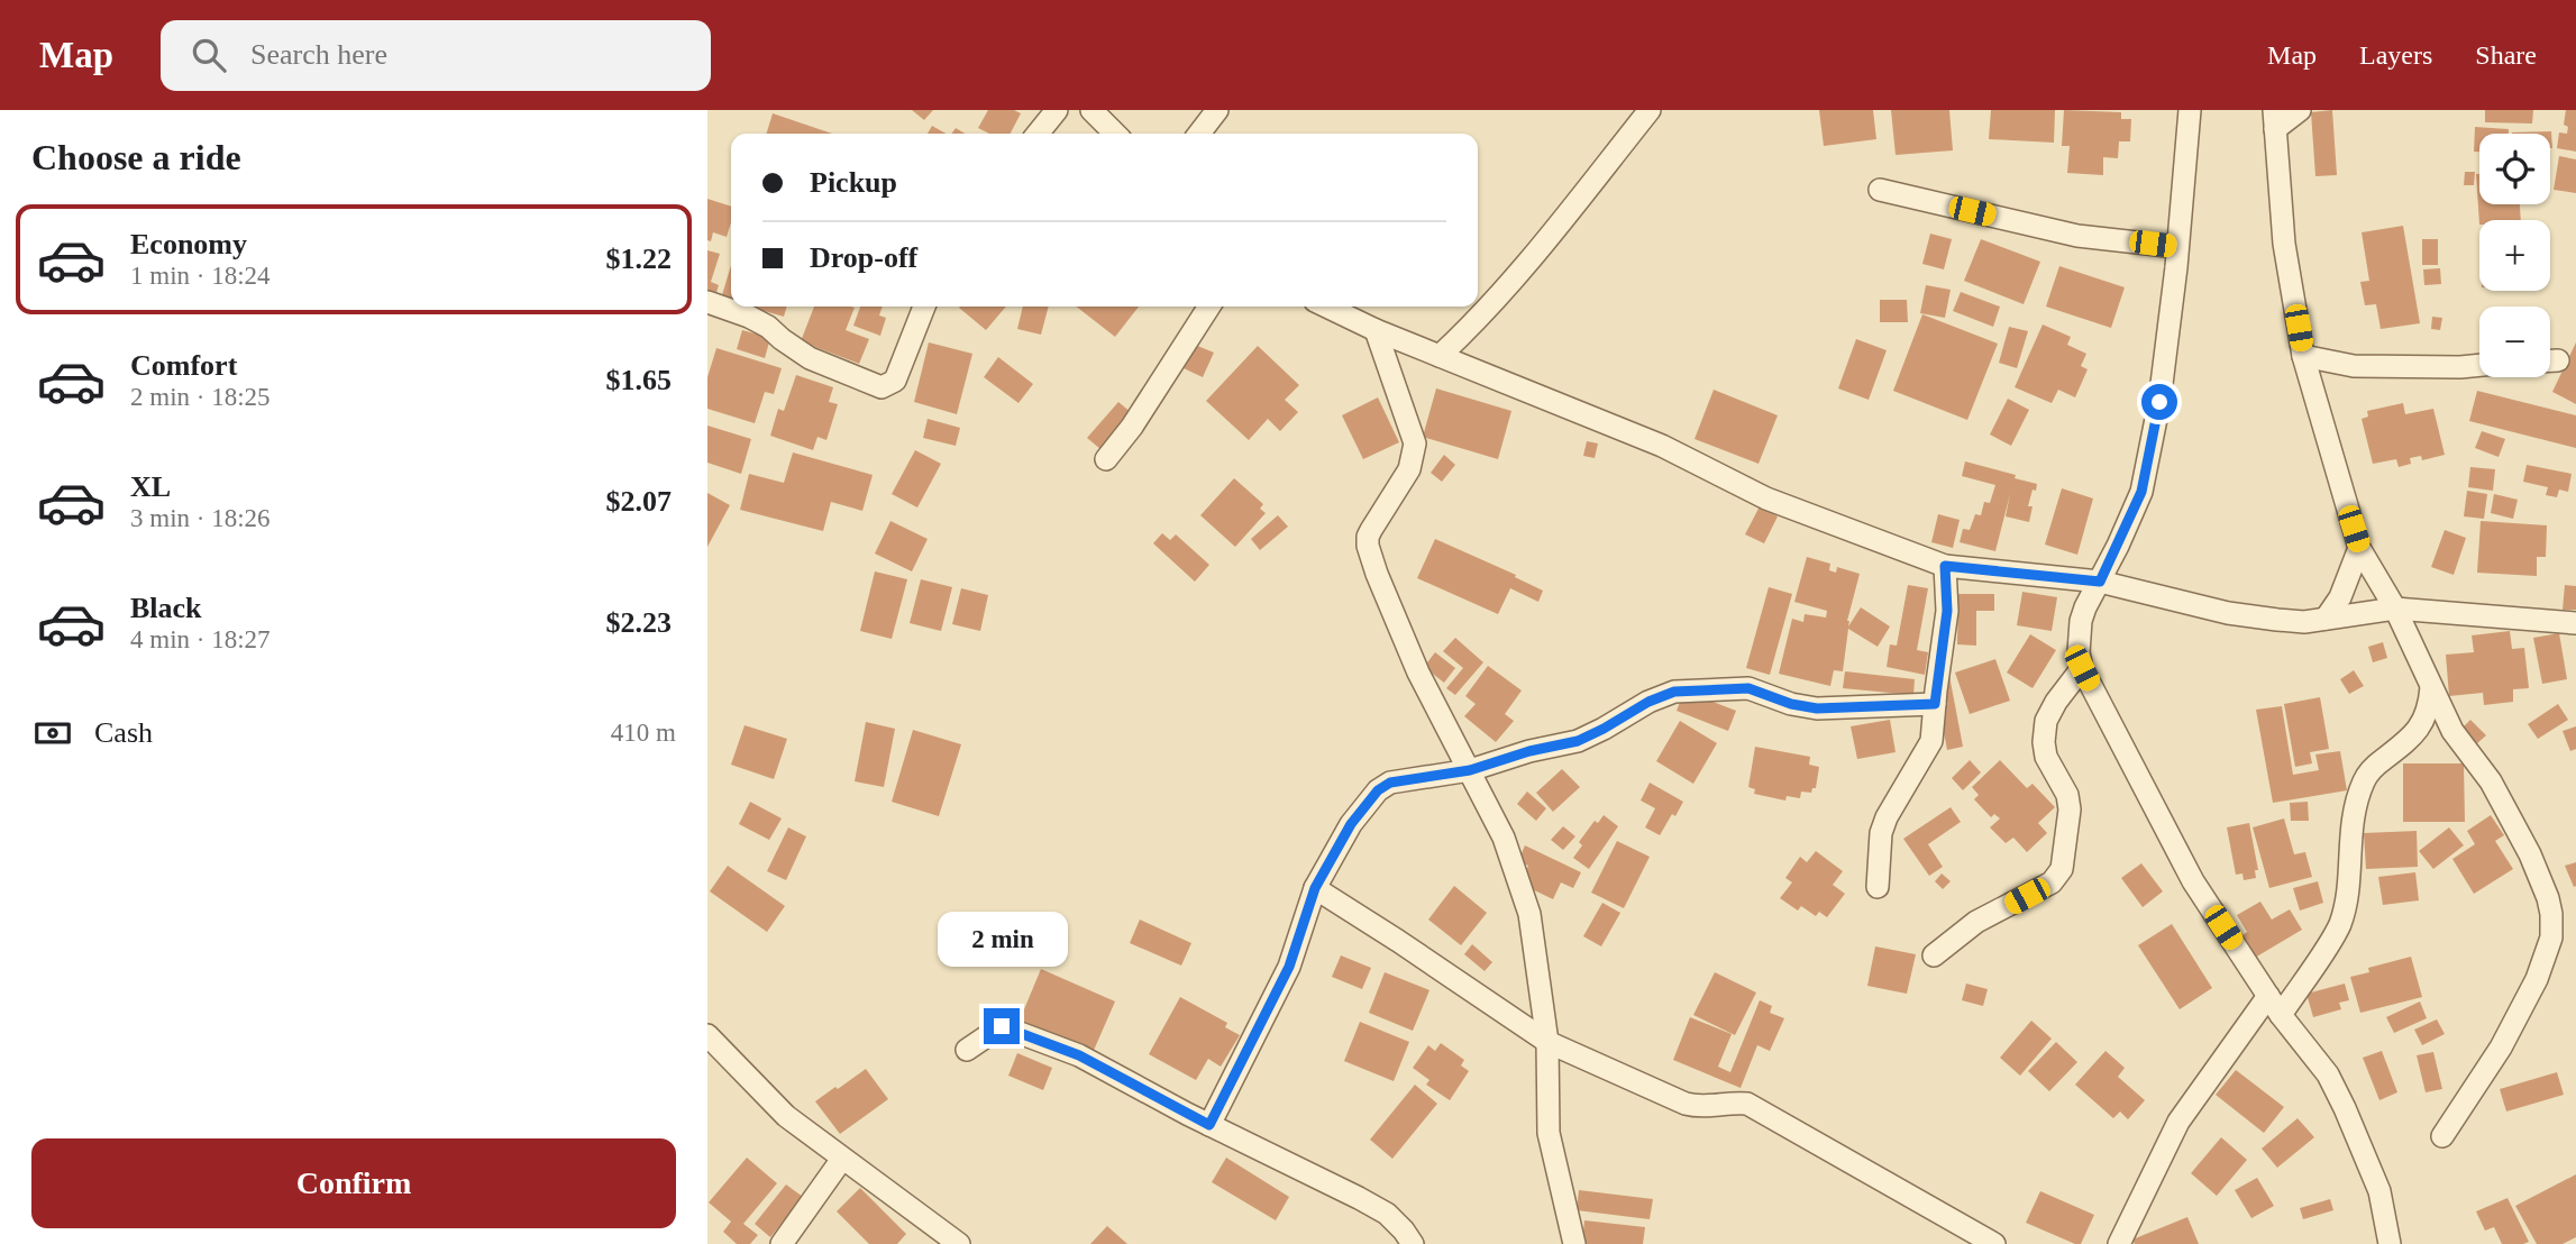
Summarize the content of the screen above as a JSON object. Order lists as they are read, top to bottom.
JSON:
{
  "page": {
    "header": "Map",
    "search": "Search here",
    "nav": ["Map", "Layers", "Share"],
    "heading": "Choose a ride",
    "map_buttons": ["+", "−"],
    "banner": ["Pickup", "Drop-off"],
    "list": [
      {
        "name": "Economy",
        "note": "1 min · 18:24",
        "value": "$1.22"
      },
      {
        "name": "Comfort",
        "note": "2 min · 18:25",
        "value": "$1.65"
      },
      {
        "name": "XL",
        "note": "3 min · 18:26",
        "value": "$2.07"
      },
      {
        "name": "Black",
        "note": "4 min · 18:27",
        "value": "$2.23"
      }
    ],
    "pay": ["Cash", "410 m"],
    "bubble": "2 min",
    "buttons": "Confirm"
  }
}
